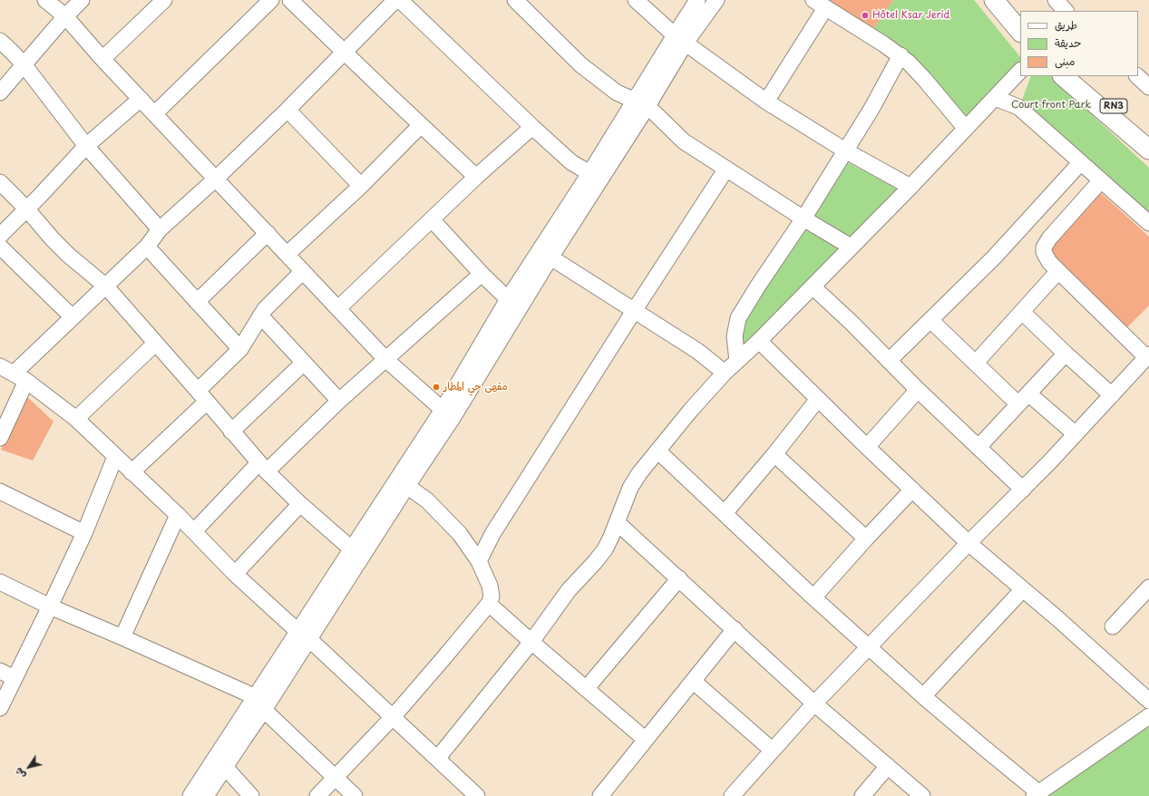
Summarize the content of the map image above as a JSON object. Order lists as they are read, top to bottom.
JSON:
{
  "streets": {
    "main road": ["RN3"]
  },
  "parks": ["Court front Park"],
  "places": ["Hôtel Ksar Jerid", "مقهى حي المطار"],
  "legend": ["طريق", "حديقة", "مبنى"],
  "north": "bottom left"
}
